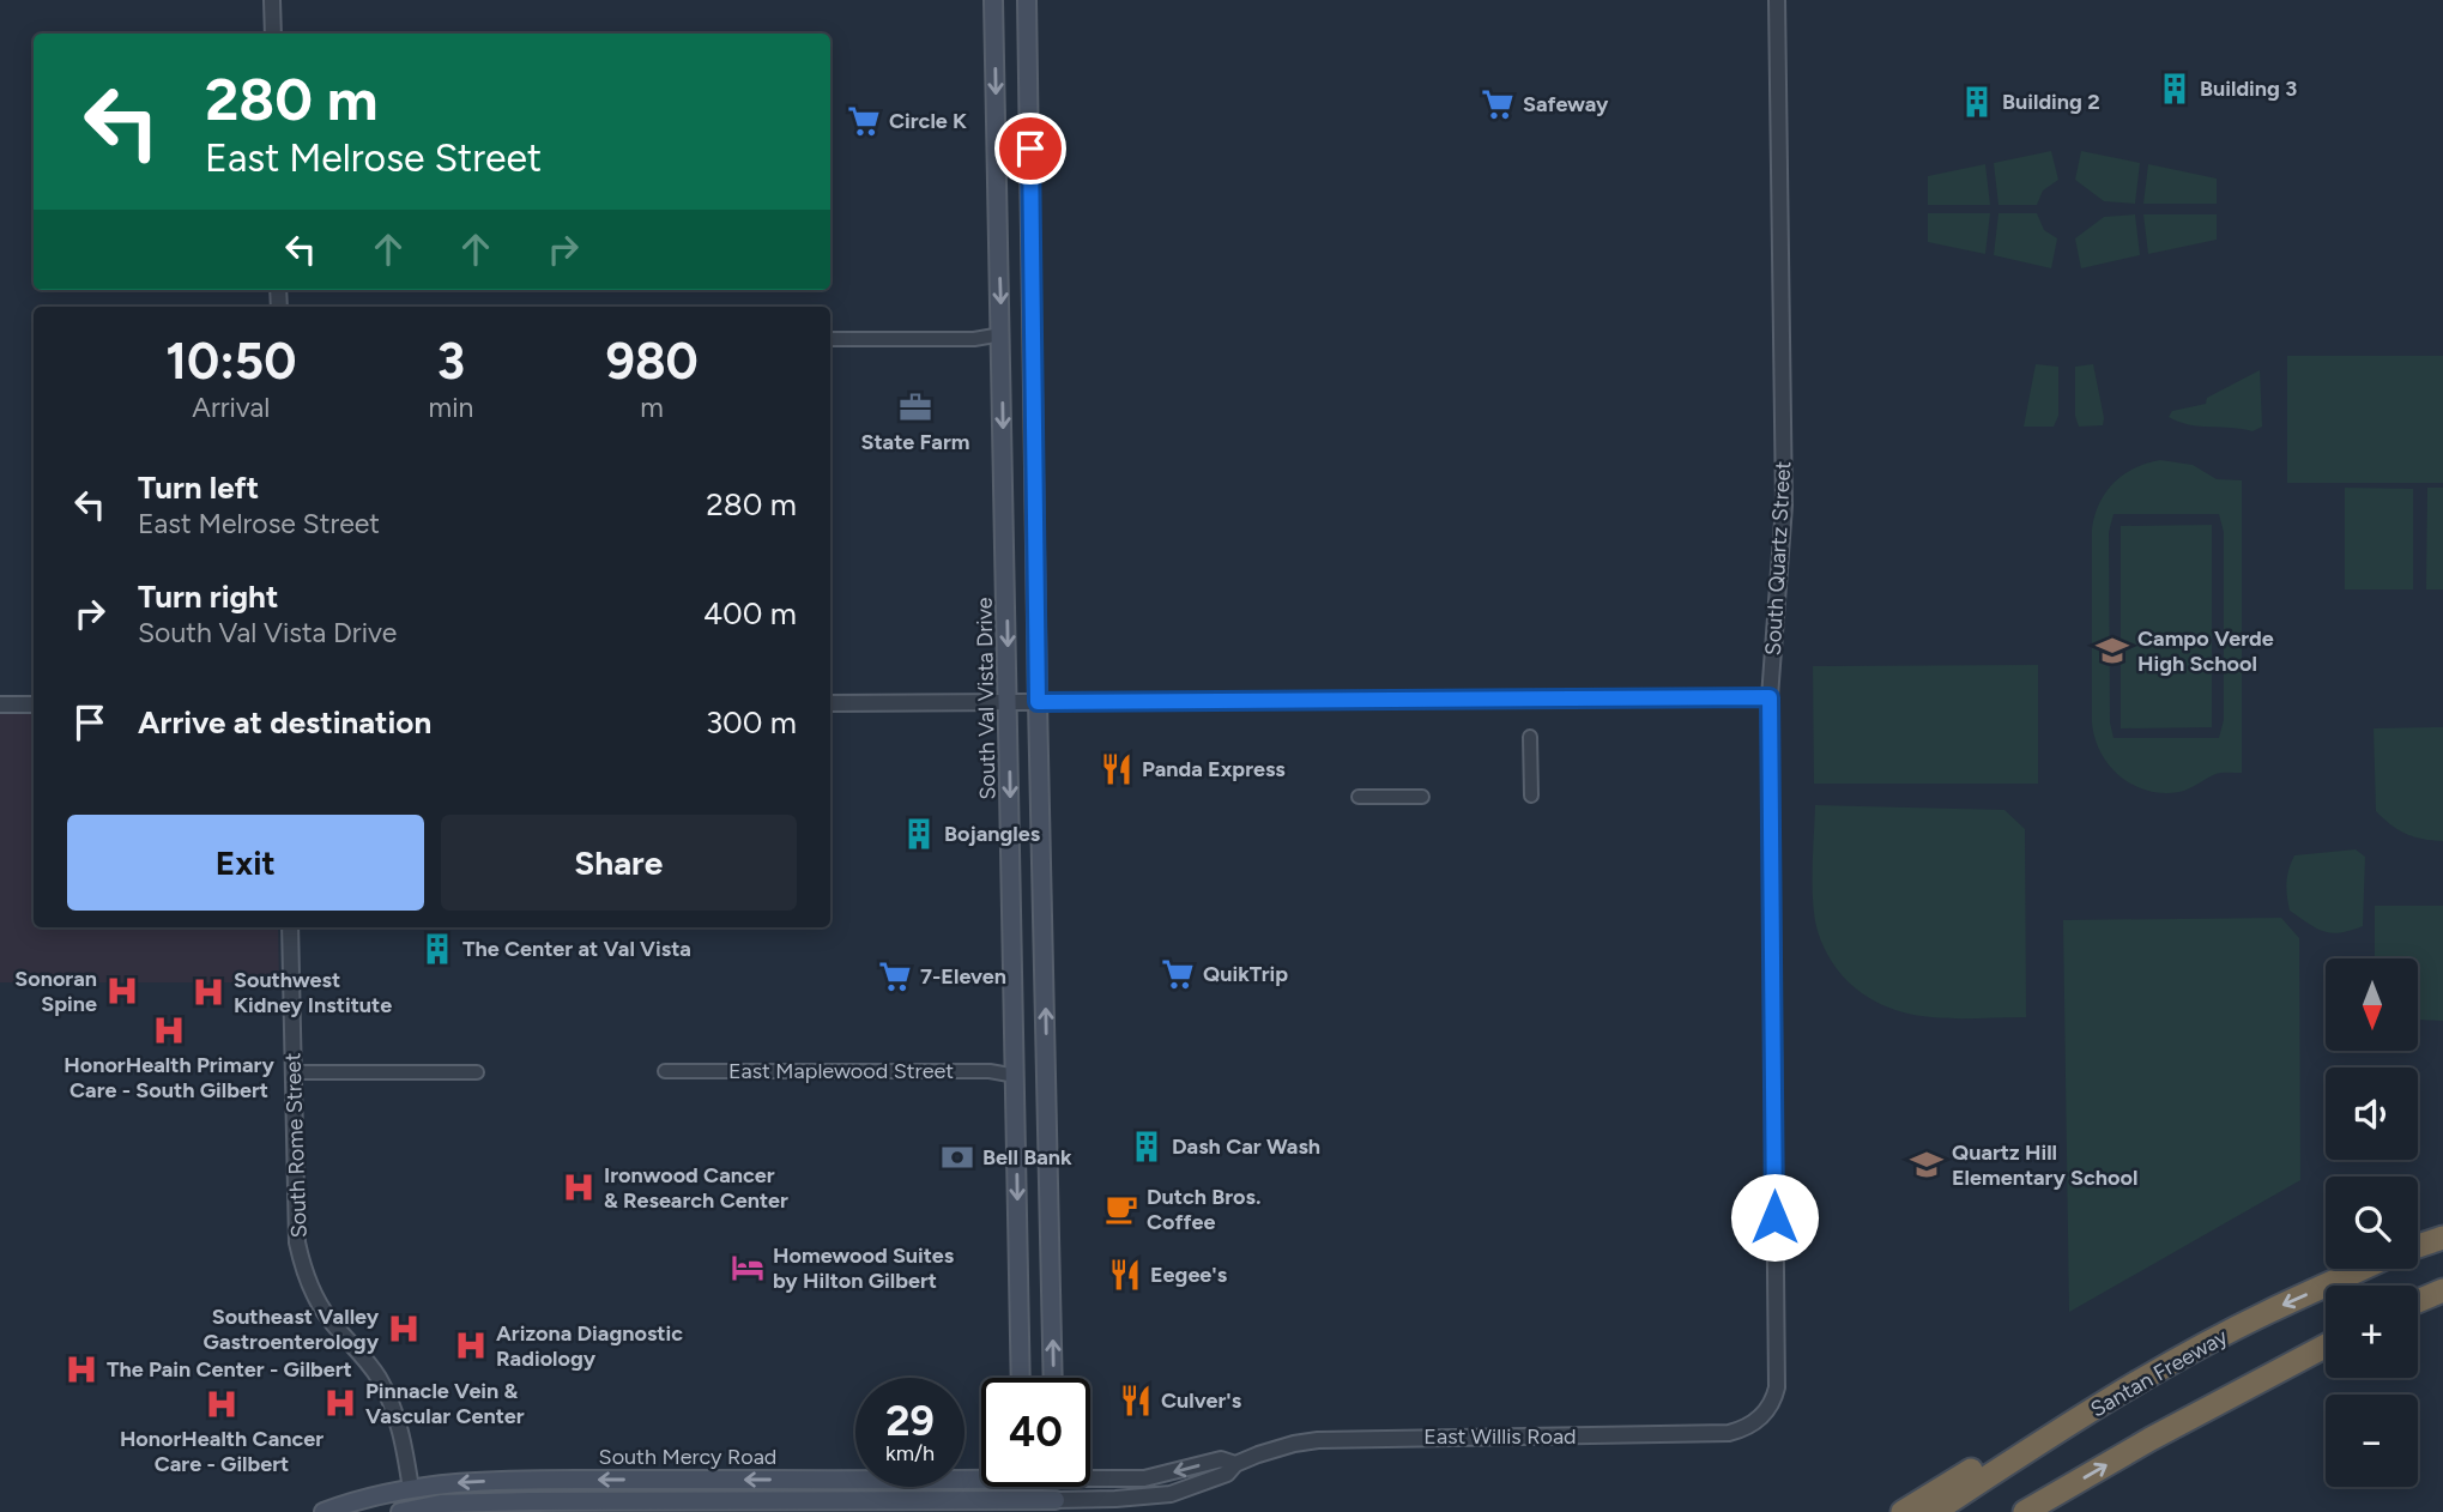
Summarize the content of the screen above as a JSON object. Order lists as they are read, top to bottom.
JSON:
{
  "streets": {
    "highway": ["Santan Freeway"],
    "main road": ["South Val Vista Drive", "South Mercy Road"],
    "street": [
      "South Quartz Street",
      "East Maplewood Street",
      "South Rome Street",
      "East Willis Road"
    ]
  },
  "crossings": [
    ["South Quartz Street", "East Willis Road"],
    ["South Val Vista Drive", "East Maplewood Street"],
    ["South Rome Street", "South Mercy Road"],
    ["East Willis Road", "South Mercy Road"]
  ],
  "places": {
    "building": [
      "Building 3",
      "Building 2",
      "Bojangles",
      "The Center at Val Vista",
      "Dash Car Wash"
    ],
    "supermarket": [
      "Safeway",
      "Circle K",
      "QuikTrip",
      "7-Eleven"
    ],
    "office": ["State Farm"],
    "school or university": ["Campo Verde High School", "Quartz Hill Elementary School"],
    "restaurant": ["Panda Express", "Eegee's", "Culver's"],
    "hospital": [
      "Sonoran Spine",
      "Southwest Kidney Institute",
      "HonorHealth Primary Care - South Gilbert",
      "Ironwood Cancer & Research Center",
      "Southeast Valley Gastroenterology",
      "Arizona Diagnostic Radiology",
      "The Pain Center - Gilbert",
      "Pinnacle Vein & Vascular Center",
      "HonorHealth Cancer Care - Gilbert"
    ],
    "bank": ["Bell Bank"],
    "cafe": ["Dutch Bros. Coffee"],
    "hotel": ["Homewood Suites by Hilton Gilbert"]
  },
  "north": "bottom",
  "page": {
    "turn": ["280 m", "East Melrose Street"],
    "eta": [
      "10:50",
      "Arrival",
      "3",
      "min",
      "980",
      "m"
    ],
    "list": [
      {
        "name": "Turn left",
        "note": "East Melrose Street",
        "value": "280 m"
      },
      {
        "name": "Turn right",
        "note": "South Val Vista Drive",
        "value": "400 m"
      },
      {
        "name": "Arrive at destination",
        "value": "300 m"
      }
    ],
    "buttons": ["Exit", "Share"],
    "map_buttons": ["+", "−"],
    "speed": "29 km/h",
    "limit": "40"
  }
}
